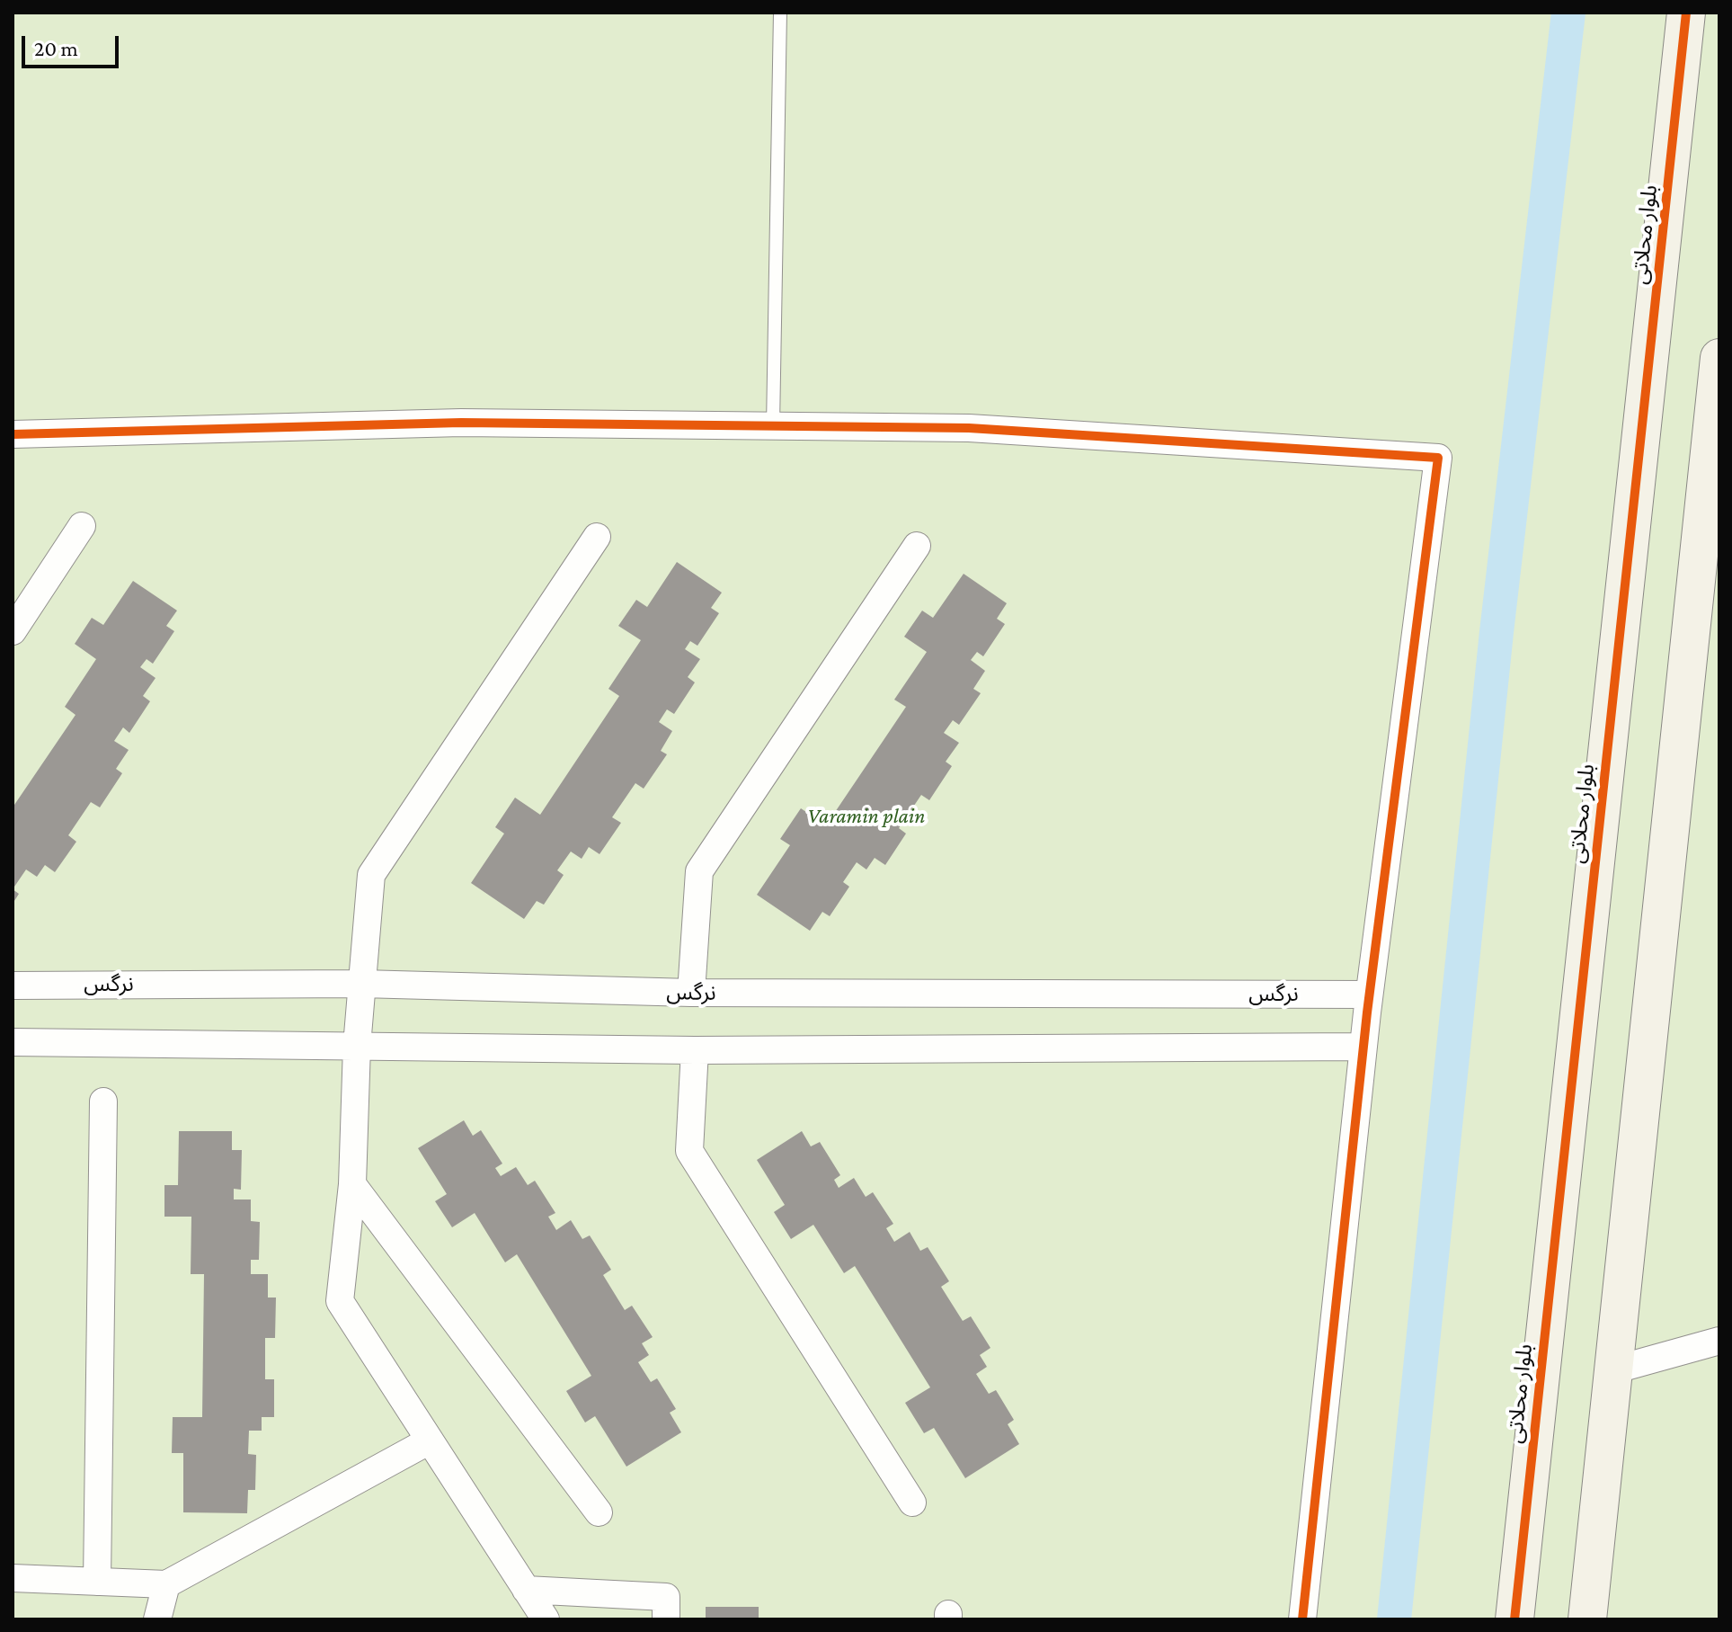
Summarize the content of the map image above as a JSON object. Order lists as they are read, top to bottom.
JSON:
{
  "streets": {
    "street": ["بلوار محلاتی", "نرگس"]
  },
  "parks": ["Varamin plain"],
  "scale_bar": "20 m"
}
